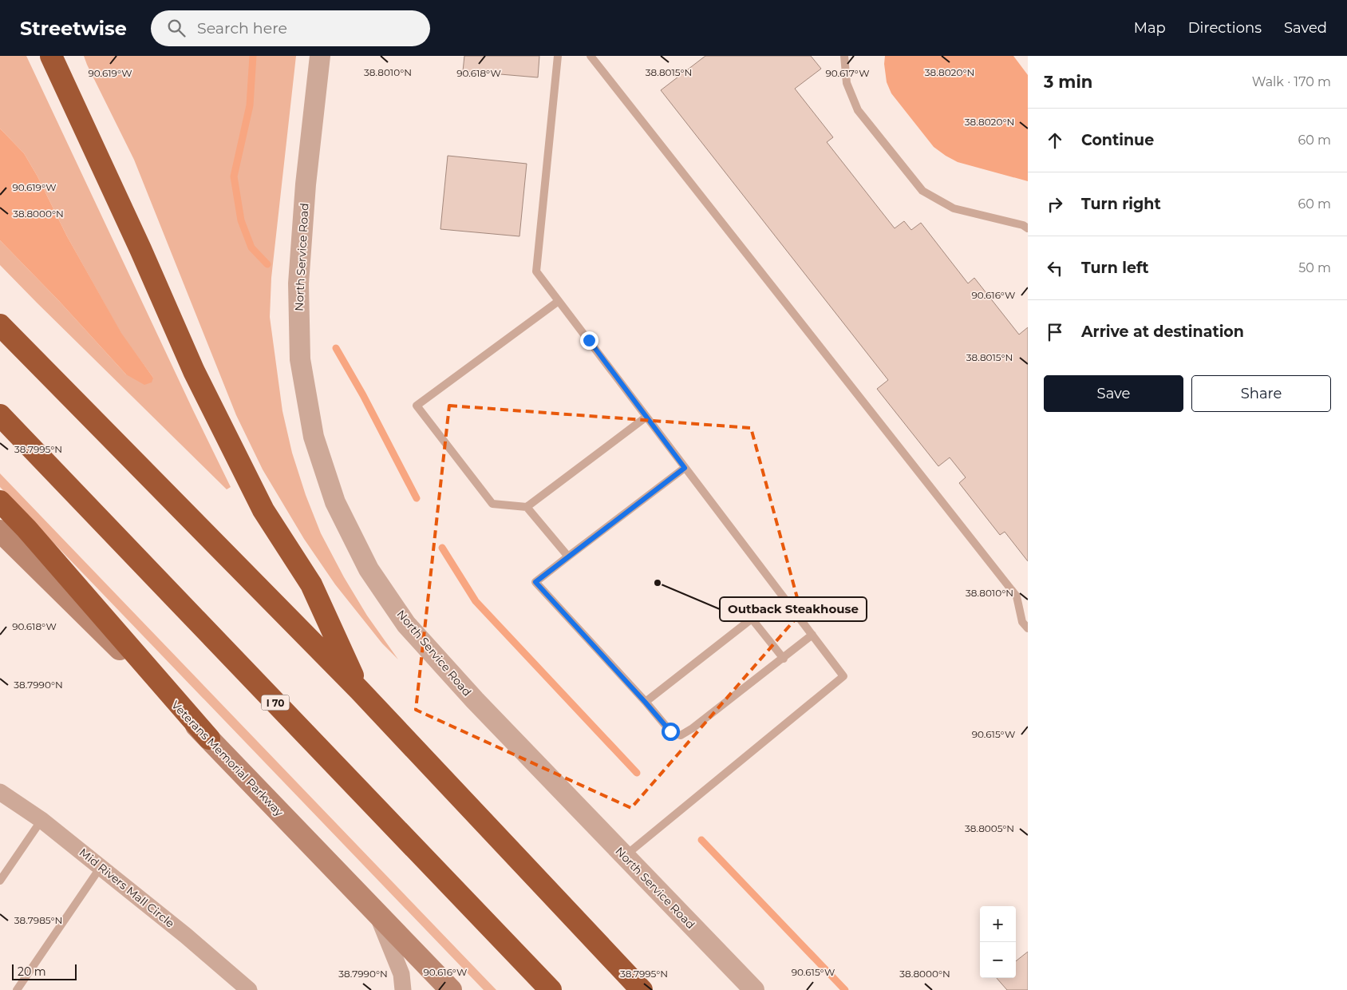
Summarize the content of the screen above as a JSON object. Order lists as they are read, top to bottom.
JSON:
{
  "streets": {
    "highway": ["I 70"],
    "main road": ["Veterans Memorial Parkway"],
    "street": ["North Service Road", "Mid Rivers Mall Circle"]
  },
  "places": ["Outback Steakhouse"],
  "scale_bar": "20 m",
  "page": {
    "header": "Streetwise",
    "search": "Search here",
    "nav": ["Map", "Directions", "Saved"],
    "heading": ["3 min", "Walk · 170 m"],
    "list": [
      ["Continue", "60 m"],
      ["Turn right", "60 m"],
      ["Turn left", "50 m"],
      "Arrive at destination"
    ],
    "buttons": ["Save", "Share"],
    "map_buttons": ["+", "−"],
    "scale": "20 m"
  },
  "coordinates": [
    "38.8020°N",
    "38.8010°N",
    "38.8015°N",
    "90.619°W",
    "90.618°W",
    "90.617°W",
    "38.8000°N",
    "90.616°W",
    "38.7995°N",
    "38.7990°N",
    "90.615°W",
    "38.8005°N",
    "38.7985°N"
  ]
}
